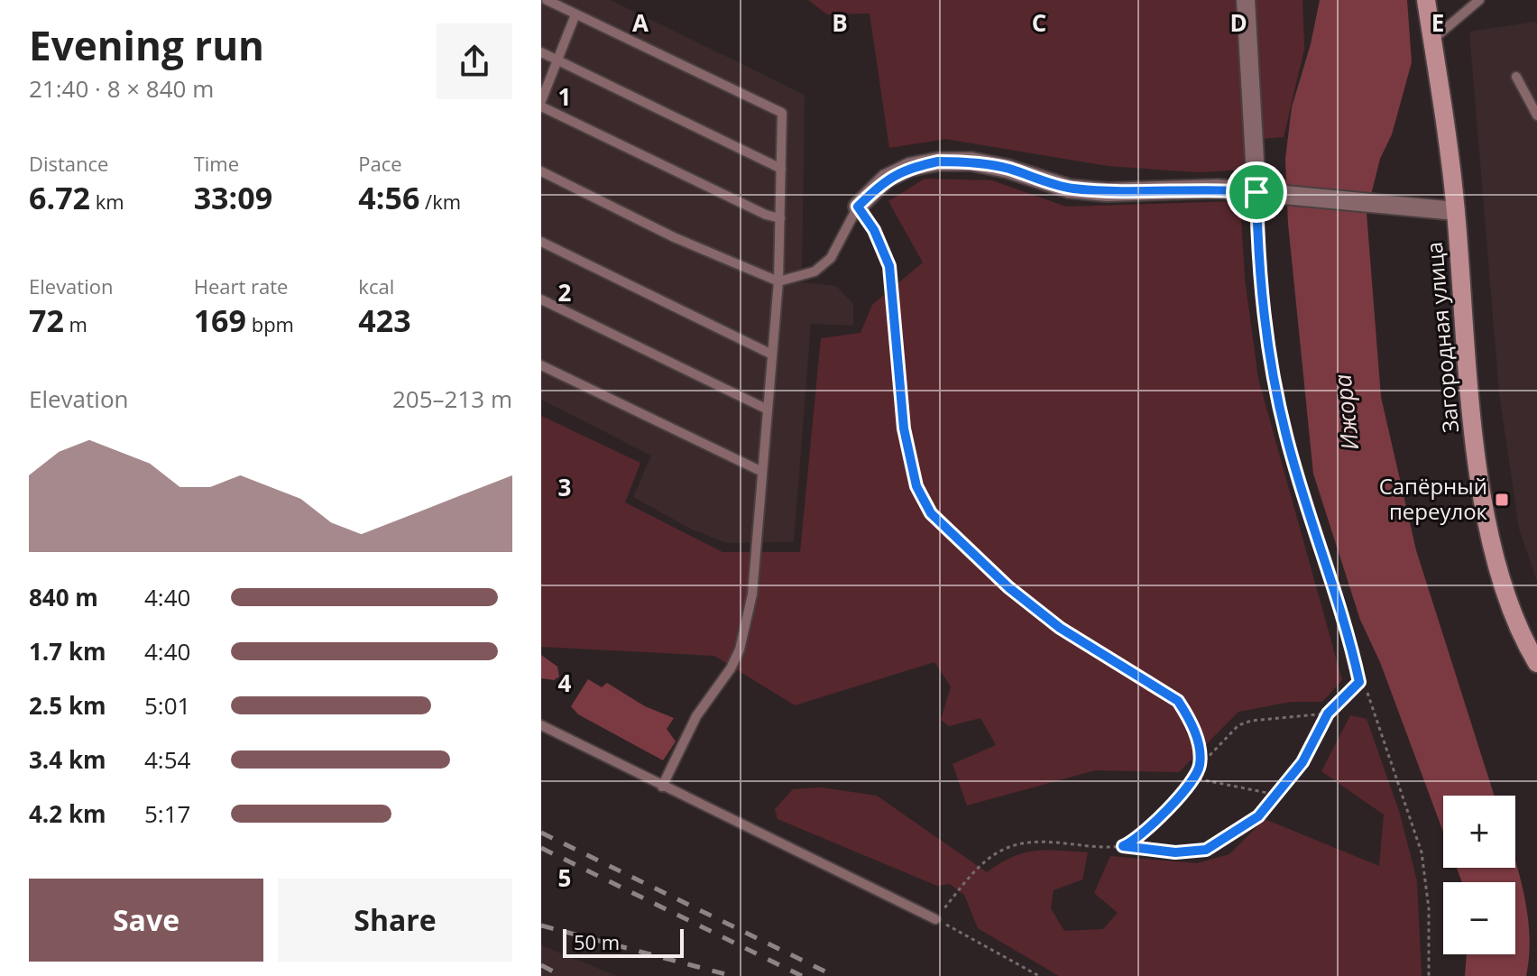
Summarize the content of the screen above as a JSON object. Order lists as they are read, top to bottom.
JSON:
{
  "streets": {
    "main road": ["Загородная улица"]
  },
  "water": ["Ижора"],
  "places": {
    "transit": ["Сапёрный переулок"]
  },
  "scale_bar": "50 m",
  "page": {
    "heading": ["Evening run", "21:40 · 8 × 840 m"],
    "stats": [
      ["Distance", "6.72 km"],
      ["Time", "33:09"],
      ["Pace", "4:56 /km"],
      ["Elevation", "72 m"],
      ["Heart rate", "169 bpm"],
      ["kcal", "423"]
    ],
    "chart": ["Elevation", "205–213 m"],
    "list": [
      {
        "name": "840 m",
        "note": "4:40"
      },
      {
        "name": "1.7 km",
        "note": "4:40"
      },
      {
        "name": "2.5 km",
        "note": "5:01"
      },
      {
        "name": "3.4 km",
        "note": "4:54"
      },
      {
        "name": "4.2 km",
        "note": "5:17"
      }
    ],
    "map_buttons": ["+", "−"],
    "buttons": ["Save", "Share"],
    "scale": "50 m"
  },
  "grid": {
    "columns": [
      "A",
      "B",
      "C",
      "D",
      "E"
    ],
    "rows": [
      "1",
      "2",
      "3",
      "4",
      "5"
    ]
  }
}
